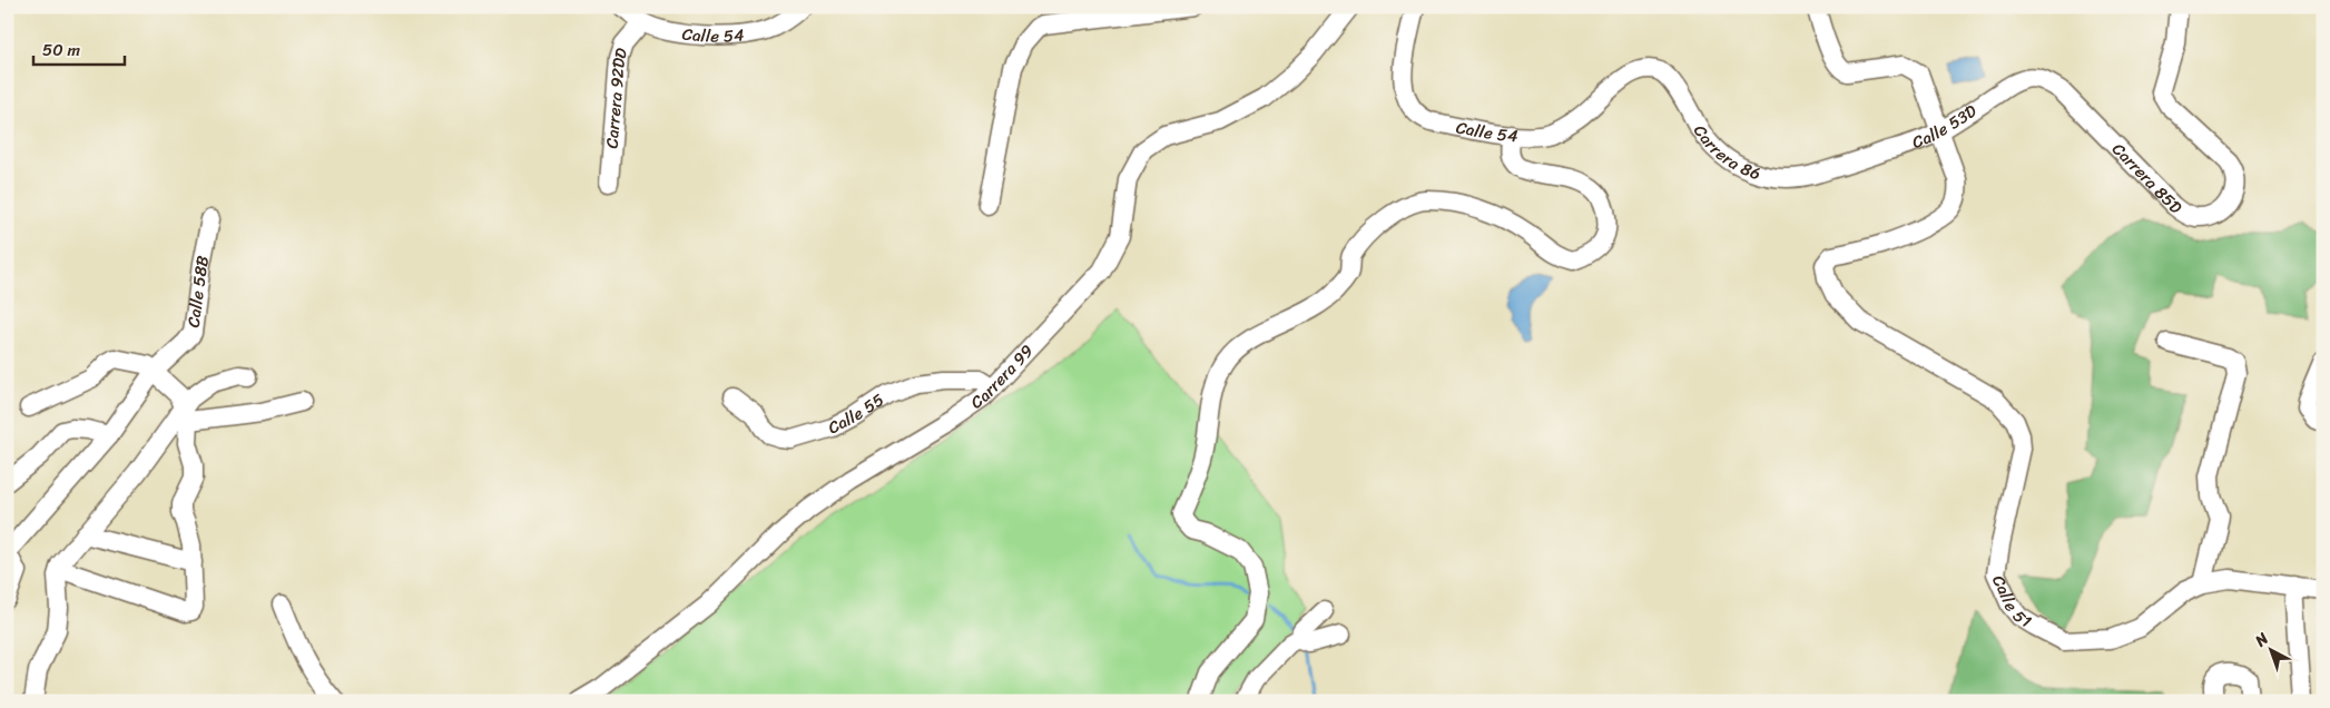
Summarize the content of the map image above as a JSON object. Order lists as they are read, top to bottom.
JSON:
{
  "streets": {
    "street": [
      "Calle 54",
      "Carrera 92DD",
      "Calle 53D",
      "Carrera 86",
      "Carrera 85D",
      "Calle 58B",
      "Carrera 99",
      "Calle 55",
      "Calle 51"
    ]
  },
  "crossings": [
    ["Calle 54", "Carrera 92DD"],
    ["Calle 54", "Carrera 86"],
    ["Calle 53D", "Carrera 86"],
    ["Calle 53D", "Carrera 85D"],
    ["Calle 53D", "Calle 51"],
    ["Carrera 99", "Calle 55"]
  ],
  "scale_bar": "50 m",
  "north": "top left"
}
